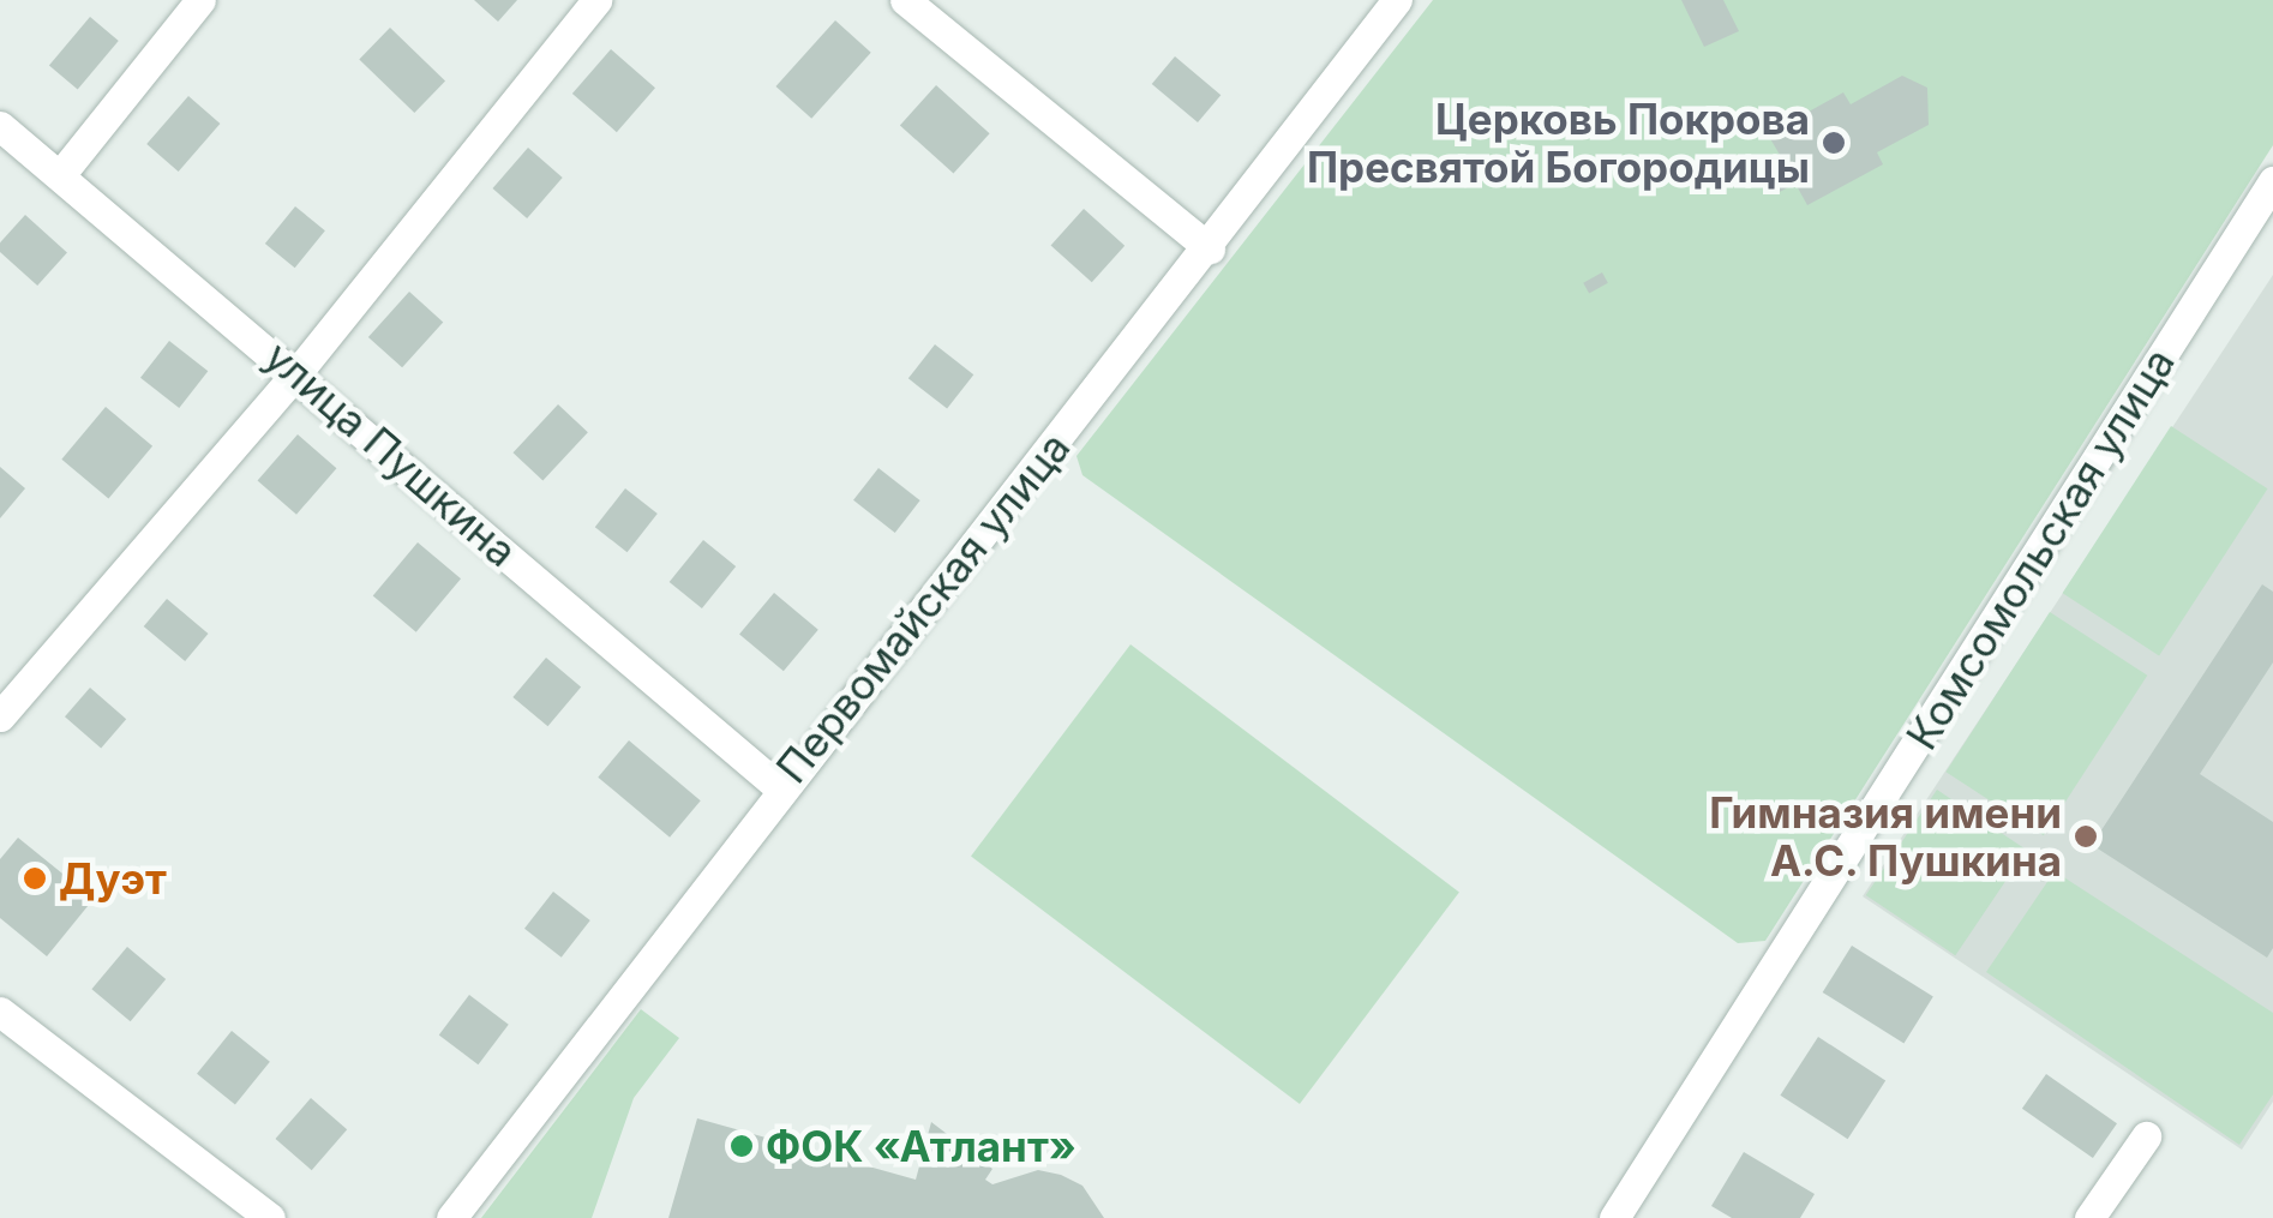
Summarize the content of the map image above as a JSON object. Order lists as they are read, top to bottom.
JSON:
{
  "streets": {
    "street": ["улица Пушкина", "Комсомольская улица", "Первомайская улица"]
  },
  "crossings": [
    ["улица Пушкина", "Первомайская улица"]
  ],
  "places": [
    "Церковь Покрова Пресвятой Богородицы",
    "Гимназия имени А.С. Пушкина",
    "Дуэт",
    "ФОК «Атлант»"
  ]
}
